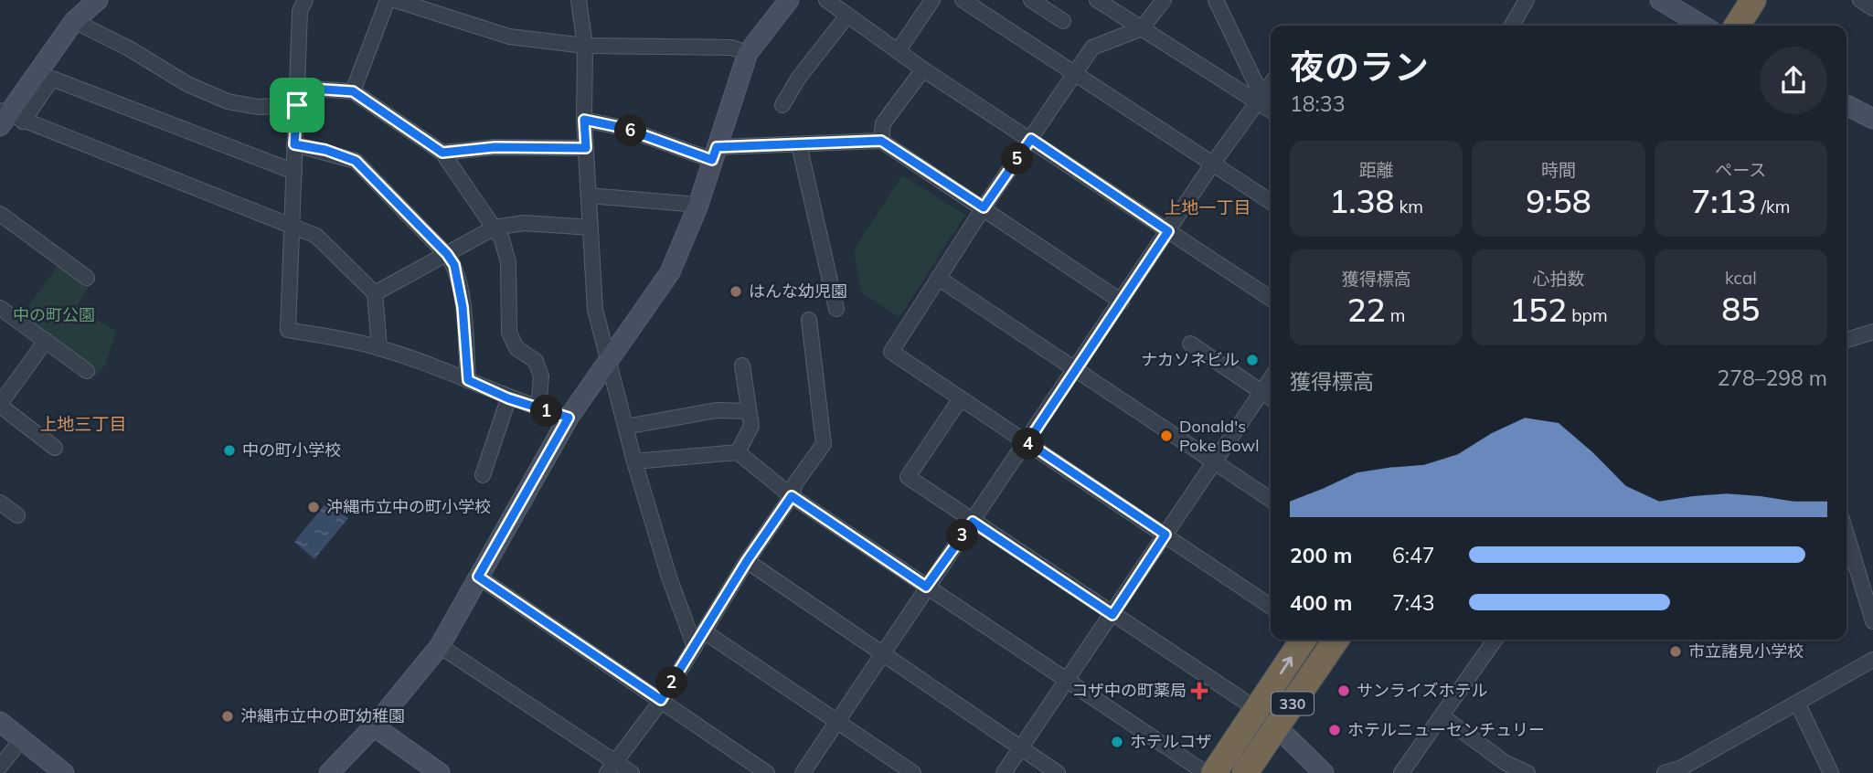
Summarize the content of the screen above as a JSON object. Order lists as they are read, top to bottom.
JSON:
{
  "streets": {
    "highway": ["330"]
  },
  "districts": ["上地一丁目", "上地三丁目"],
  "parks": ["中の町公園"],
  "places": {
    "other": [
      "はんな幼児園",
      "ナカソネビル",
      "Donald's Poke Bowl",
      "中の町小学校",
      "沖縄市立中の町小学校",
      "市立諸見小学校",
      "サンライズホテル",
      "沖縄市立中の町幼稚園",
      "ホテルニューセンチュリー",
      "ホテルコザ"
    ],
    "health": ["コザ中の町薬局"]
  },
  "page": {
    "heading": ["夜のラン", "18:33"],
    "pins": [
      "6",
      "5",
      "1",
      "4",
      "3",
      "2"
    ],
    "stats": [
      ["距離", "1.38 km"],
      ["時間", "9:58"],
      ["ペース", "7:13 /km"],
      ["獲得標高", "22 m"],
      ["心拍数", "152 bpm"],
      ["kcal", "85"]
    ],
    "chart": ["獲得標高", "278–298 m"],
    "list": [
      {
        "name": "200 m",
        "note": "6:47"
      },
      {
        "name": "400 m",
        "note": "7:43"
      }
    ]
  }
}
